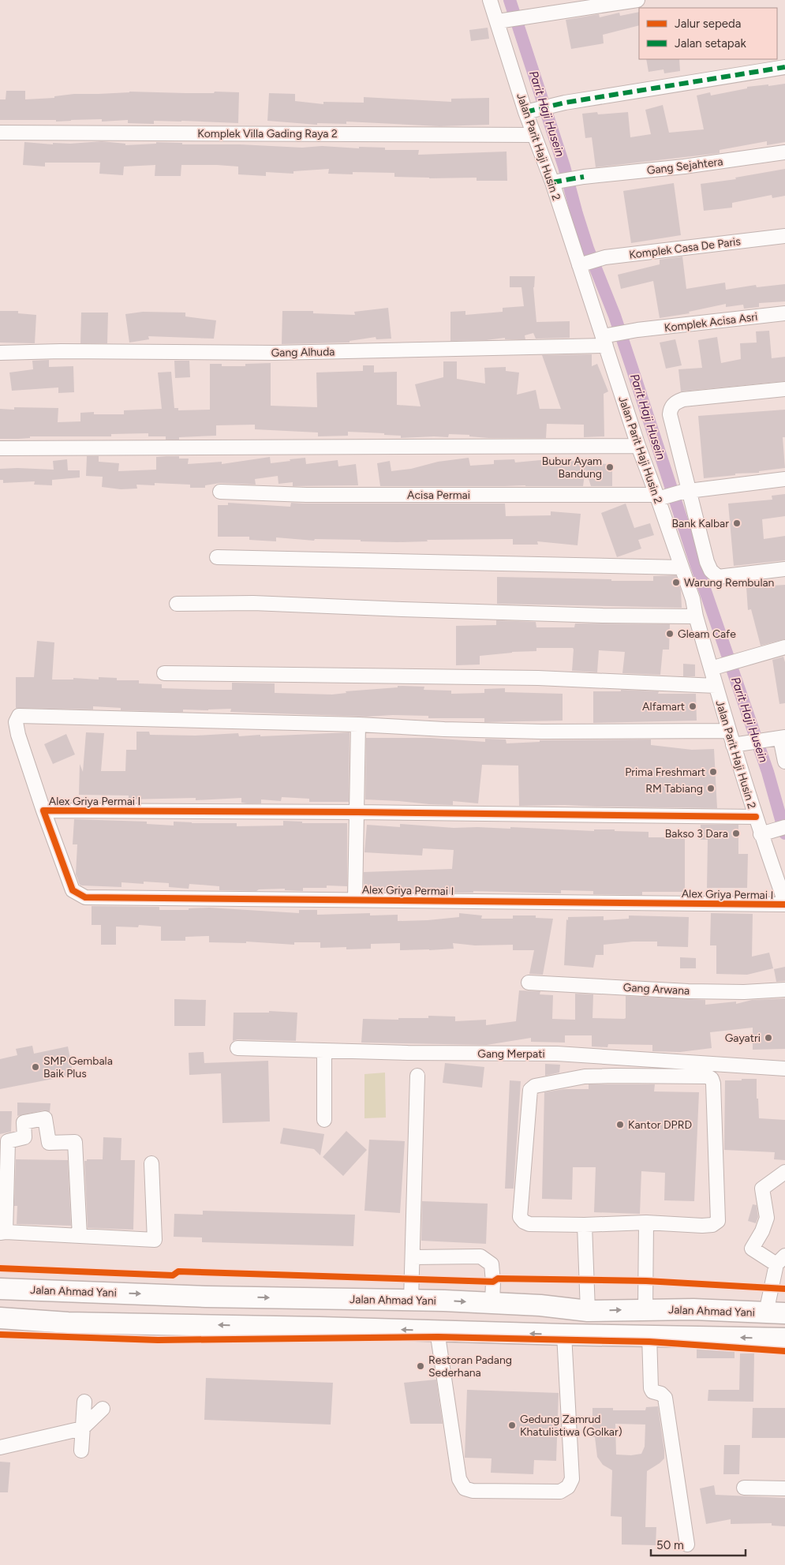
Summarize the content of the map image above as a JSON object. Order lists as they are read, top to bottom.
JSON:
{
  "streets": {
    "highway": ["Jalan Ahmad Yani"],
    "street": [
      "Komplek Villa Gading Raya 2",
      "Jalan Parit Haji Husin 2",
      "Gang Sejahtera",
      "Komplek Casa De Paris",
      "Komplek Acisa Asri",
      "Gang Alhuda",
      "Acisa Permai",
      "Alex Griya Permai I",
      "Gang Arwana",
      "Gang Merpati"
    ]
  },
  "crossings": [
    ["Komplek Villa Gading Raya 2", "Jalan Parit Haji Husin 2"],
    ["Jalan Parit Haji Husin 2", "Gang Sejahtera"],
    ["Jalan Parit Haji Husin 2", "Komplek Casa De Paris"],
    ["Jalan Parit Haji Husin 2", "Komplek Acisa Asri"],
    ["Jalan Parit Haji Husin 2", "Gang Alhuda"],
    ["Jalan Parit Haji Husin 2", "Acisa Permai"],
    ["Jalan Parit Haji Husin 2", "Alex Griya Permai I"],
    ["Komplek Acisa Asri", "Gang Alhuda"]
  ],
  "water": ["Parit Haji Husein"],
  "places": [
    "Bubur Ayam Bandung",
    "Bank Kalbar",
    "Warung Rembulan",
    "Gleam Cafe",
    "Alfamart",
    "Prima Freshmart",
    "RM Tabiang",
    "Bakso 3 Dara",
    "Gayatri",
    "SMP Gembala Baik Plus",
    "Kantor DPRD",
    "Restoran Padang Sederhana",
    "Gedung Zamrud Khatulistiwa (Golkar)"
  ],
  "legend": ["Jalur sepeda", "Jalan setapak"],
  "scale_bar": "50 m"
}
